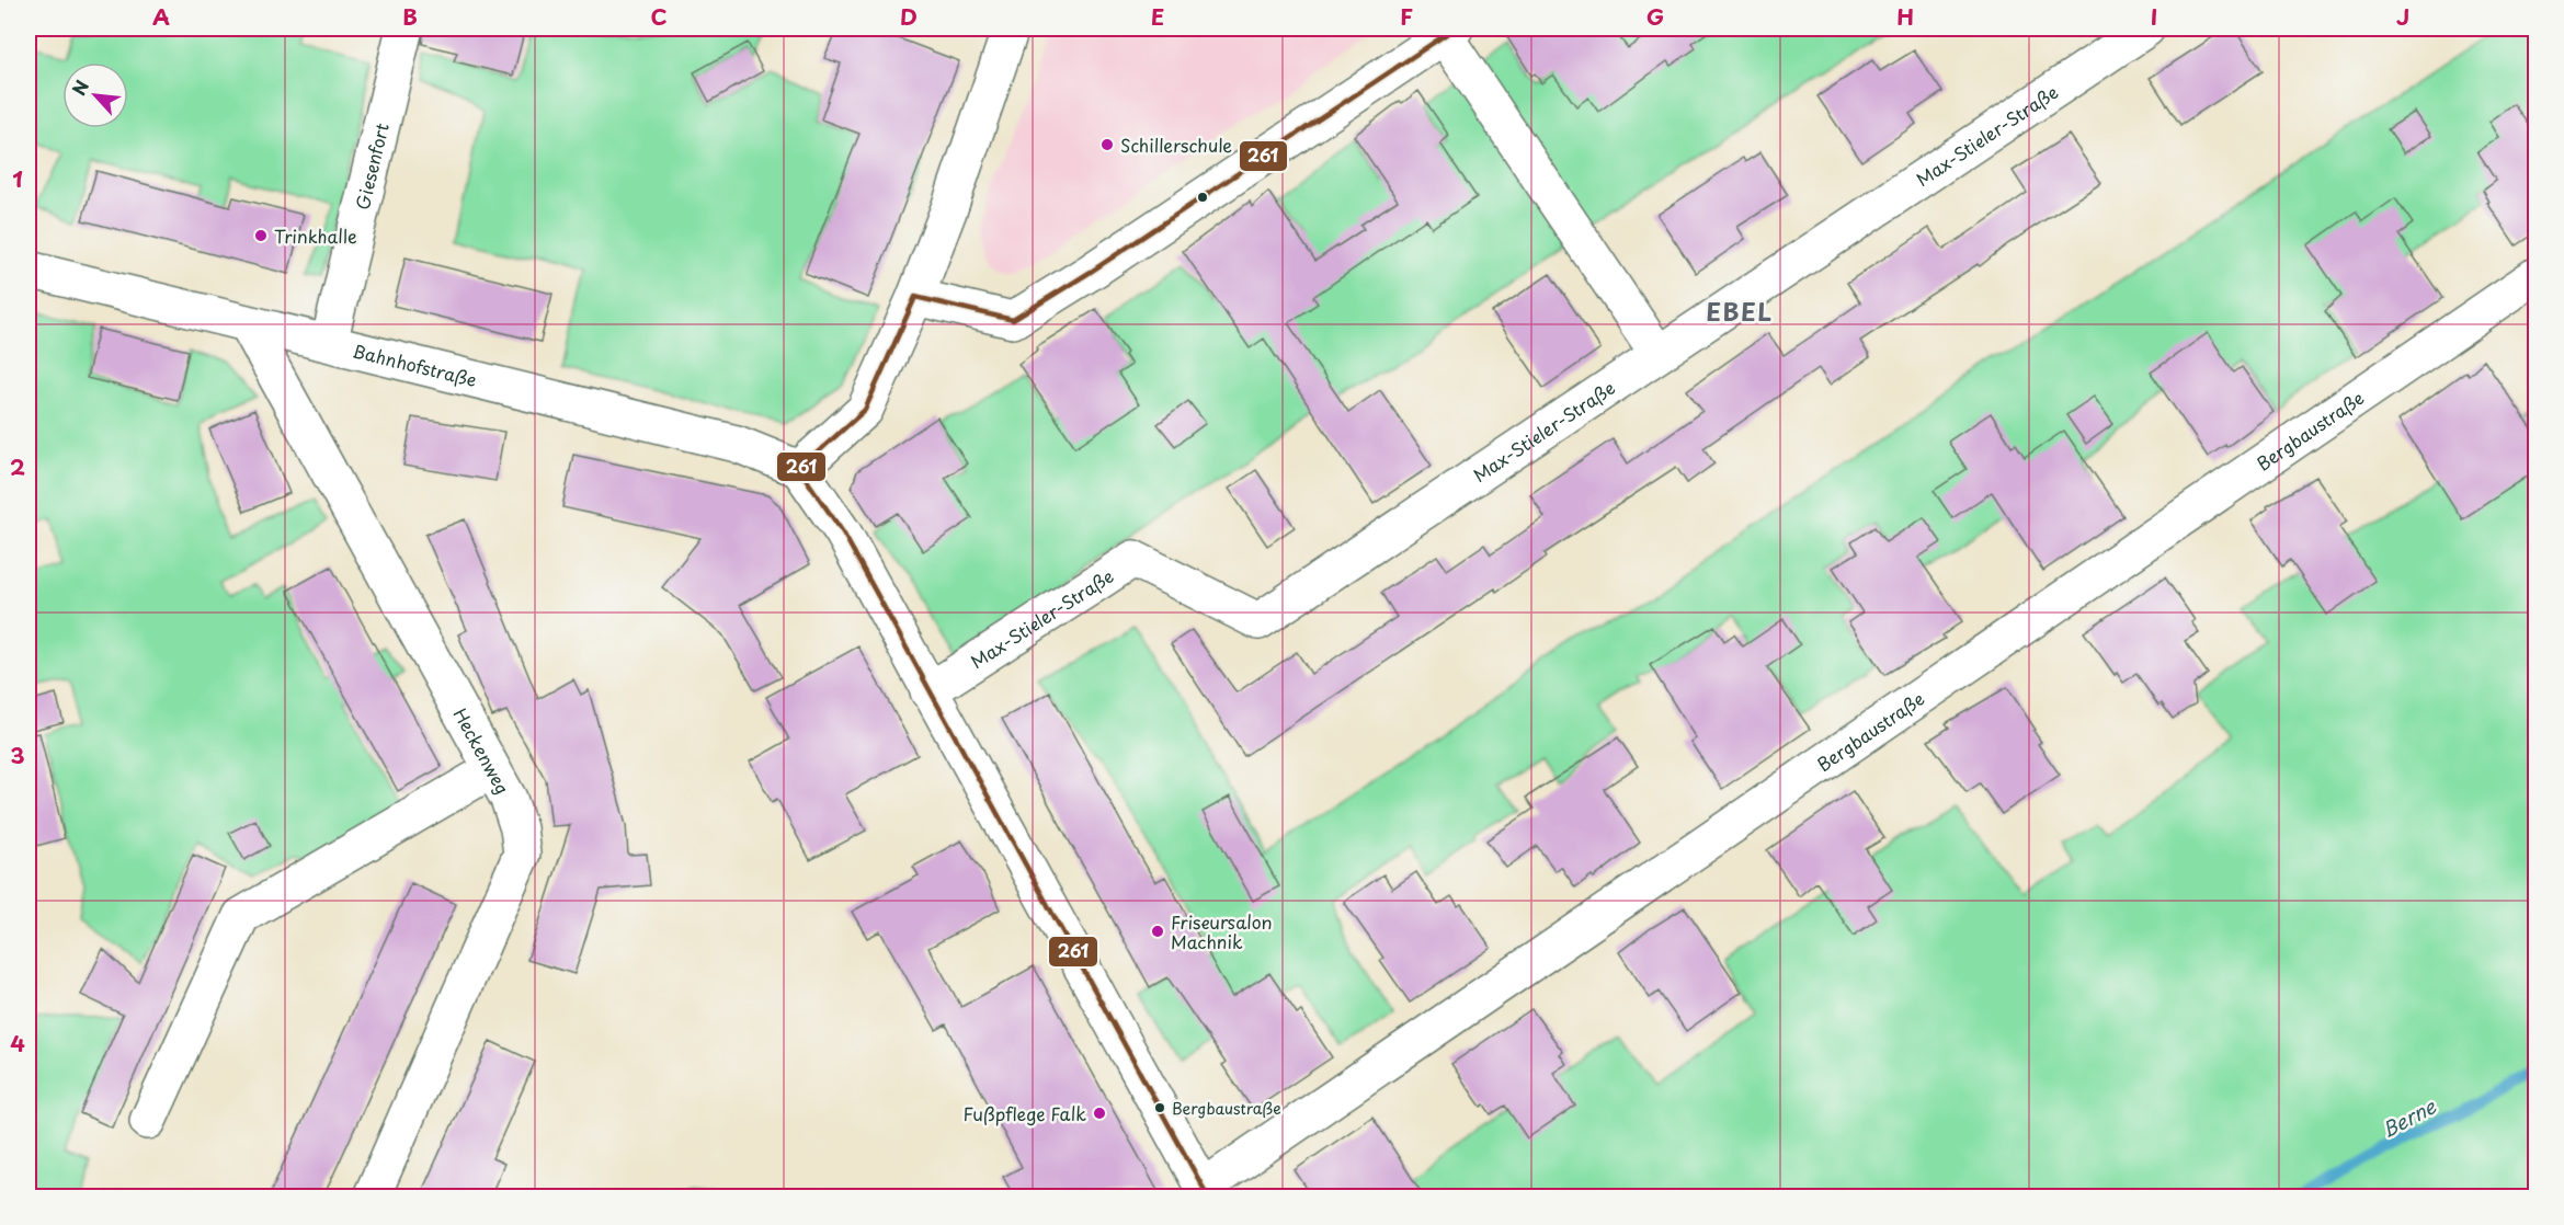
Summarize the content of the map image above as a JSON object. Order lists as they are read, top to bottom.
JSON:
{
  "streets": {
    "street": [
      "Max-Stieler-Straße",
      "Giesenfort",
      "Bahnhofstraße",
      "Bergbaustraße",
      "Heckenweg"
    ]
  },
  "crossings": [
    ["Giesenfort", "Bahnhofstraße"],
    ["Bahnhofstraße", "Heckenweg"]
  ],
  "districts": ["EBEL"],
  "water": ["Berne"],
  "places": [
    "Schillerschule",
    "Trinkhalle",
    "Friseursalon Machnik",
    "Bergbaustraße",
    "Fußpflege Falk"
  ],
  "lines": ["transit line 261"],
  "north": "top left",
  "grid": {
    "columns": [
      "A",
      "B",
      "C",
      "D",
      "E",
      "F",
      "G",
      "H",
      "I",
      "J"
    ],
    "rows": [
      "1",
      "2",
      "3",
      "4"
    ]
  }
}
